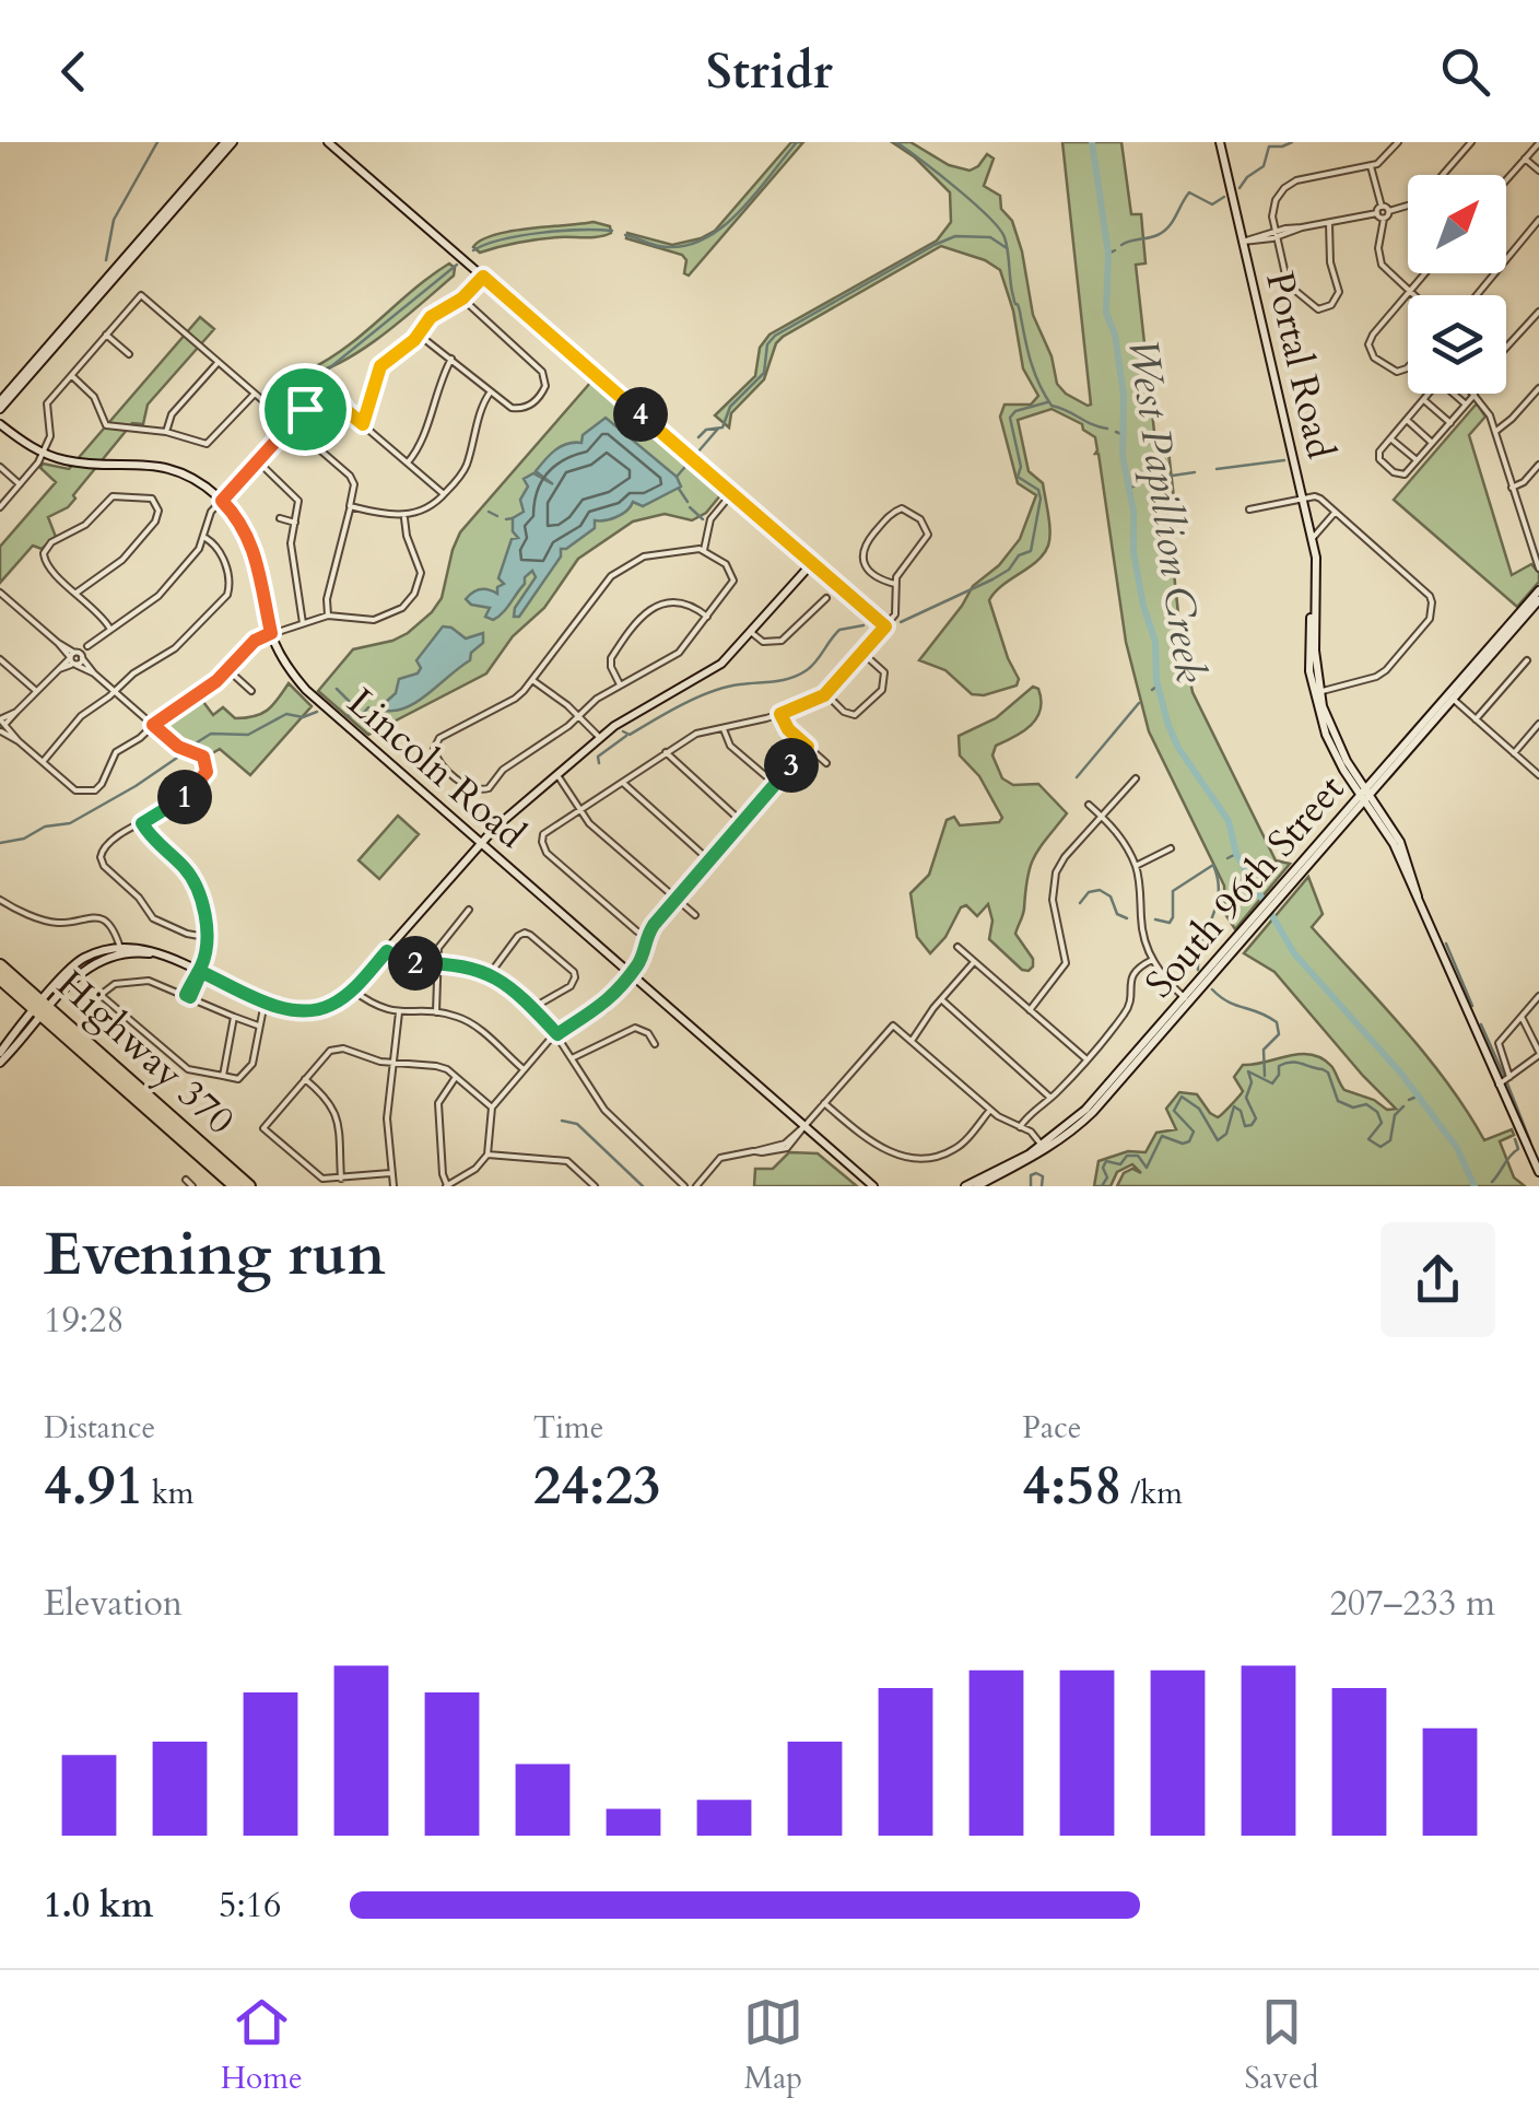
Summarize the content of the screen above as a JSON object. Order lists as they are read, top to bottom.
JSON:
{
  "streets": {
    "highway": ["Highway 370"],
    "street": ["Portal Road", "Lincoln Road", "South 96th Street"]
  },
  "crossings": [
    ["Portal Road", "South 96th Street"]
  ],
  "water": ["West Papillion Creek"],
  "north": "top right",
  "page": {
    "header": "Stridr",
    "pins": [
      "4",
      "3",
      "1",
      "2"
    ],
    "heading": ["Evening run", "19:28"],
    "stats": [
      ["Distance", "4.91 km"],
      ["Time", "24:23"],
      ["Pace", "4:58 /km"]
    ],
    "chart": ["Elevation", "207–233 m"],
    "list": [
      {
        "name": "1.0 km",
        "note": "5:16"
      }
    ],
    "tabs": ["Home", "Map", "Saved"]
  }
}
